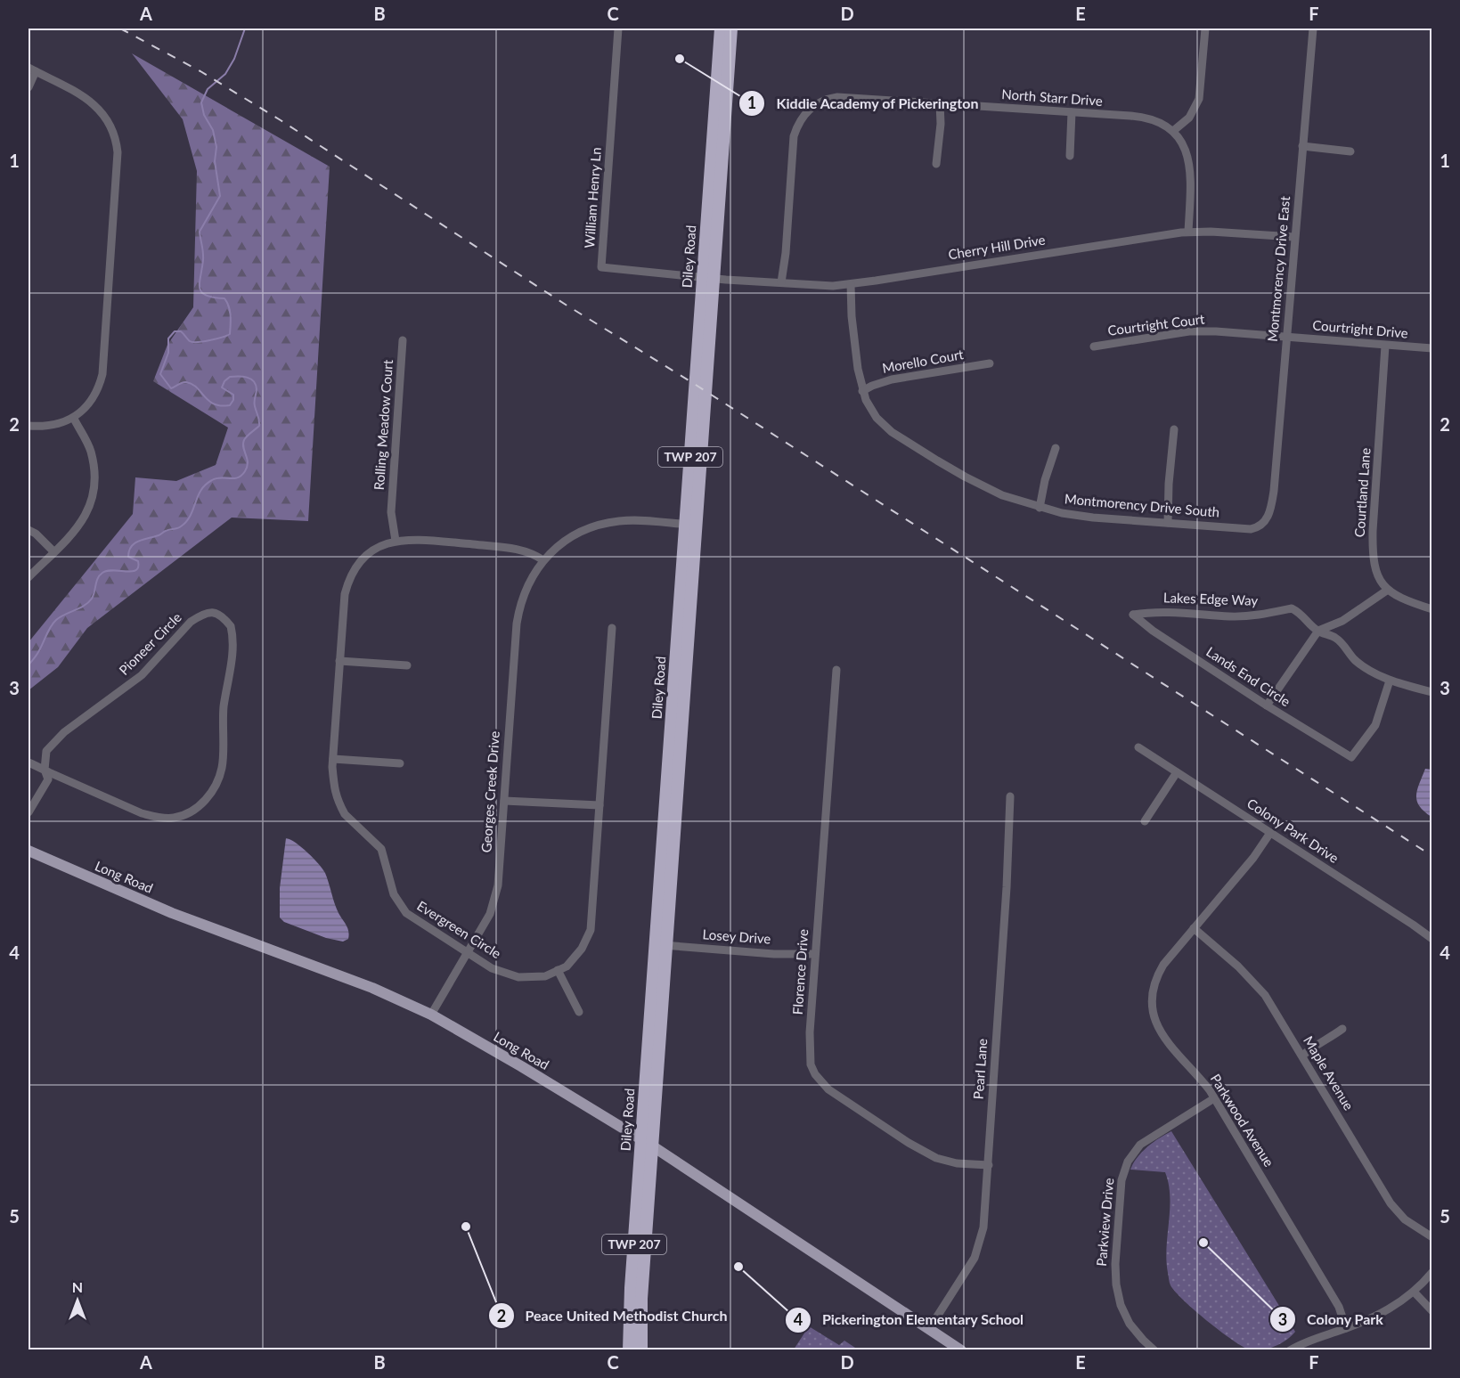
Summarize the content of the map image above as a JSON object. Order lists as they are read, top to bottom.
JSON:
{
  "streets": {
    "highway": ["Diley Road", "TWP 207"],
    "main road": ["Long Road"],
    "street": [
      "North Starr Drive",
      "William Henry Ln",
      "Cherry Hill Drive",
      "Montmorency Drive East",
      "Courtright Court",
      "Courtright Drive",
      "Morello Court",
      "Rolling Meadow Court",
      "Courtland Lane",
      "Montmorency Drive South",
      "Lakes Edge Way",
      "Pioneer Circle",
      "Lands End Circle",
      "Georges Creek Drive",
      "Colony Park Drive",
      "Evergreen Circle",
      "Losey Drive",
      "Florence Drive",
      "Pearl Lane",
      "Maple Avenue",
      "Parkwood Avenue",
      "Parkview Drive"
    ]
  },
  "crossings": [
    ["North Starr Drive", "Cherry Hill Drive"],
    ["William Henry Ln", "Cherry Hill Drive"],
    ["William Henry Ln", "Diley Road"],
    ["Cherry Hill Drive", "Diley Road"],
    ["Cherry Hill Drive", "Montmorency Drive East"],
    ["Cherry Hill Drive", "Montmorency Drive South"],
    ["Diley Road", "Long Road"],
    ["Diley Road", "Losey Drive"],
    ["Montmorency Drive East", "Courtright Court"],
    ["Montmorency Drive East", "Courtright Drive"],
    ["Montmorency Drive East", "Montmorency Drive South"],
    ["Courtright Court", "Courtright Drive"],
    ["Courtright Drive", "Courtland Lane"],
    ["Morello Court", "Montmorency Drive South"],
    ["Rolling Meadow Court", "Evergreen Circle"],
    ["Lakes Edge Way", "Lands End Circle"],
    ["Georges Creek Drive", "Long Road"],
    ["Georges Creek Drive", "Evergreen Circle"],
    ["Colony Park Drive", "Parkwood Avenue"],
    ["Long Road", "Pearl Lane"],
    ["Losey Drive", "Florence Drive"],
    ["Florence Drive", "Pearl Lane"],
    ["Maple Avenue", "Parkwood Avenue"],
    ["Parkwood Avenue", "Parkview Drive"]
  ],
  "places": [
    "Kiddie Academy of Pickerington",
    "Peace United Methodist Church",
    "Colony Park",
    "Pickerington Elementary School"
  ],
  "north": "top",
  "grid": {
    "columns": [
      "A",
      "B",
      "C",
      "D",
      "E",
      "F"
    ],
    "rows": [
      "1",
      "2",
      "3",
      "4",
      "5"
    ]
  }
}
